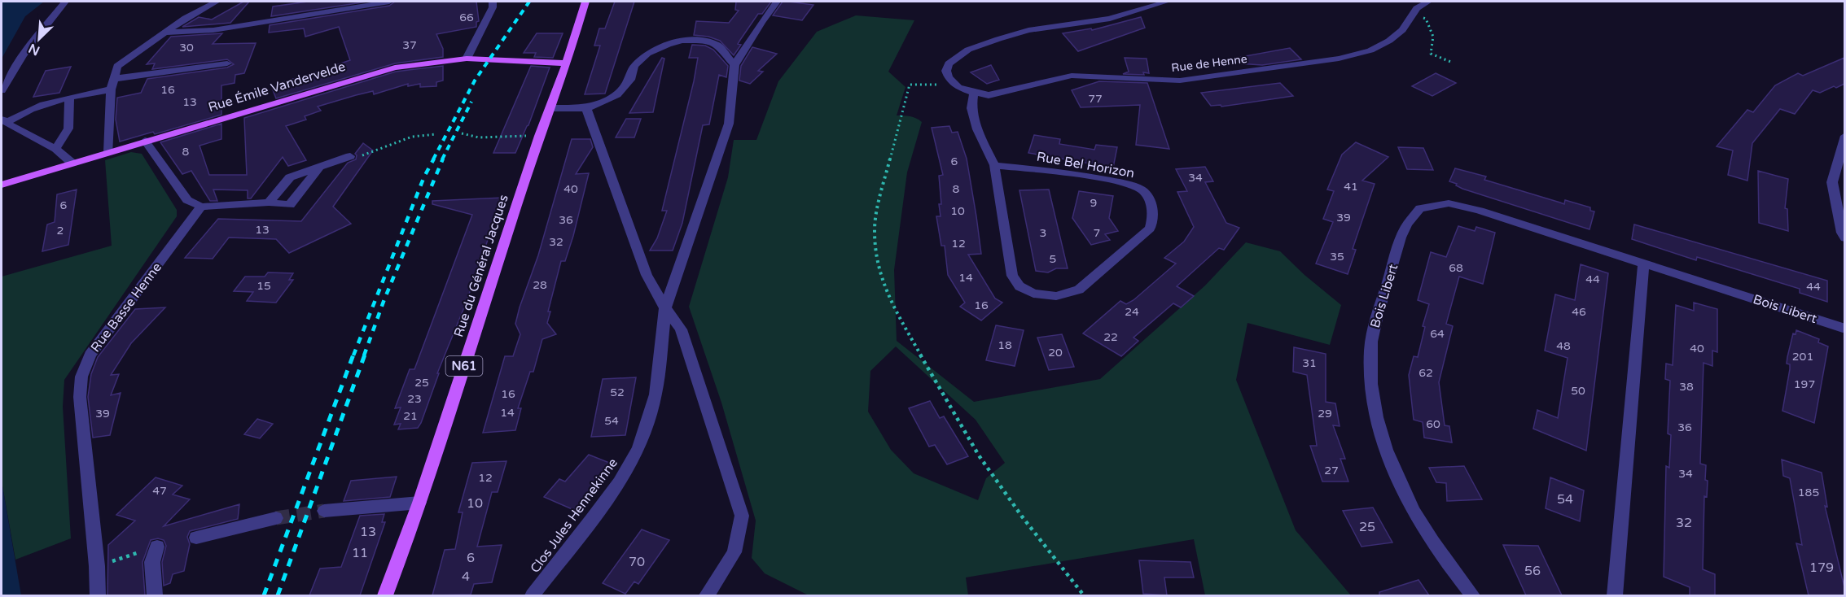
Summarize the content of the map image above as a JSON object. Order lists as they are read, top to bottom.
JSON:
{
  "streets": {
    "main road": ["Rue Émile Vandervelde", "Rue du Général Jacques", "N61"],
    "street": [
      "Rue de Henne",
      "Rue Bel Horizon",
      "Bois Libert",
      "Rue Basse Henne",
      "Clos Jules Hennekinne"
    ]
  },
  "crossings": [
    ["Rue de Henne", "Rue Bel Horizon"],
    ["Rue Émile Vandervelde", "Rue du Général Jacques"]
  ],
  "house_numbers": [
    "66",
    "37",
    "30",
    "16",
    "77",
    "13",
    "8",
    "6",
    "34",
    "41",
    "40",
    "8",
    "9",
    "6",
    "10",
    "39",
    "36",
    "13",
    "2",
    "3",
    "7",
    "32",
    "12",
    "35",
    "5",
    "68",
    "14",
    "44",
    "28",
    "15",
    "44",
    "16",
    "24",
    "46",
    "64",
    "22",
    "18",
    "48",
    "40",
    "20",
    "201",
    "31",
    "62",
    "25",
    "197",
    "38",
    "50",
    "52",
    "16",
    "23",
    "14",
    "39",
    "29",
    "21",
    "54",
    "60",
    "36",
    "27",
    "34",
    "12",
    "47",
    "185",
    "54",
    "10",
    "32",
    "25",
    "13",
    "11",
    "6",
    "70",
    "179",
    "56",
    "4"
  ],
  "north": "bottom left"
}
